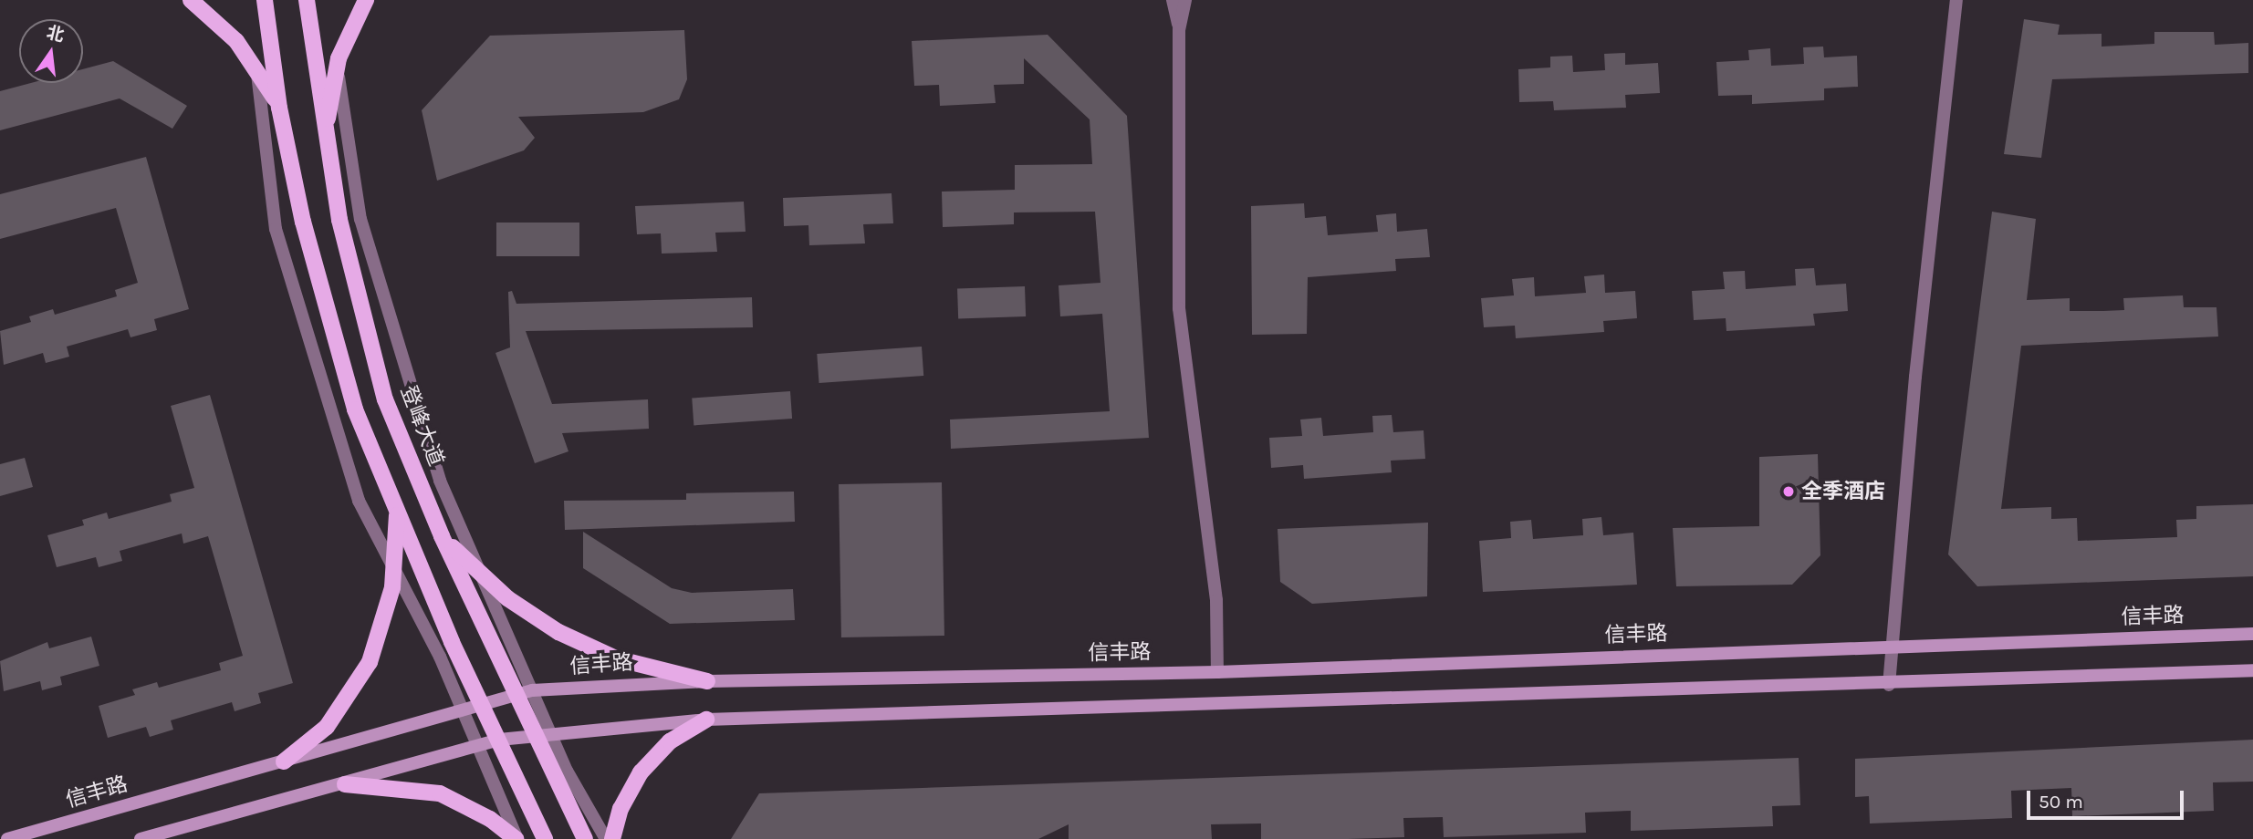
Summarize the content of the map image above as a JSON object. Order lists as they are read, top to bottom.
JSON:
{
  "streets": {
    "main road": ["登峰大道", "信丰路"]
  },
  "crossings": [
    ["登峰大道", "信丰路"]
  ],
  "places": ["全季酒店"],
  "scale_bar": "50 m",
  "north": "top"
}
